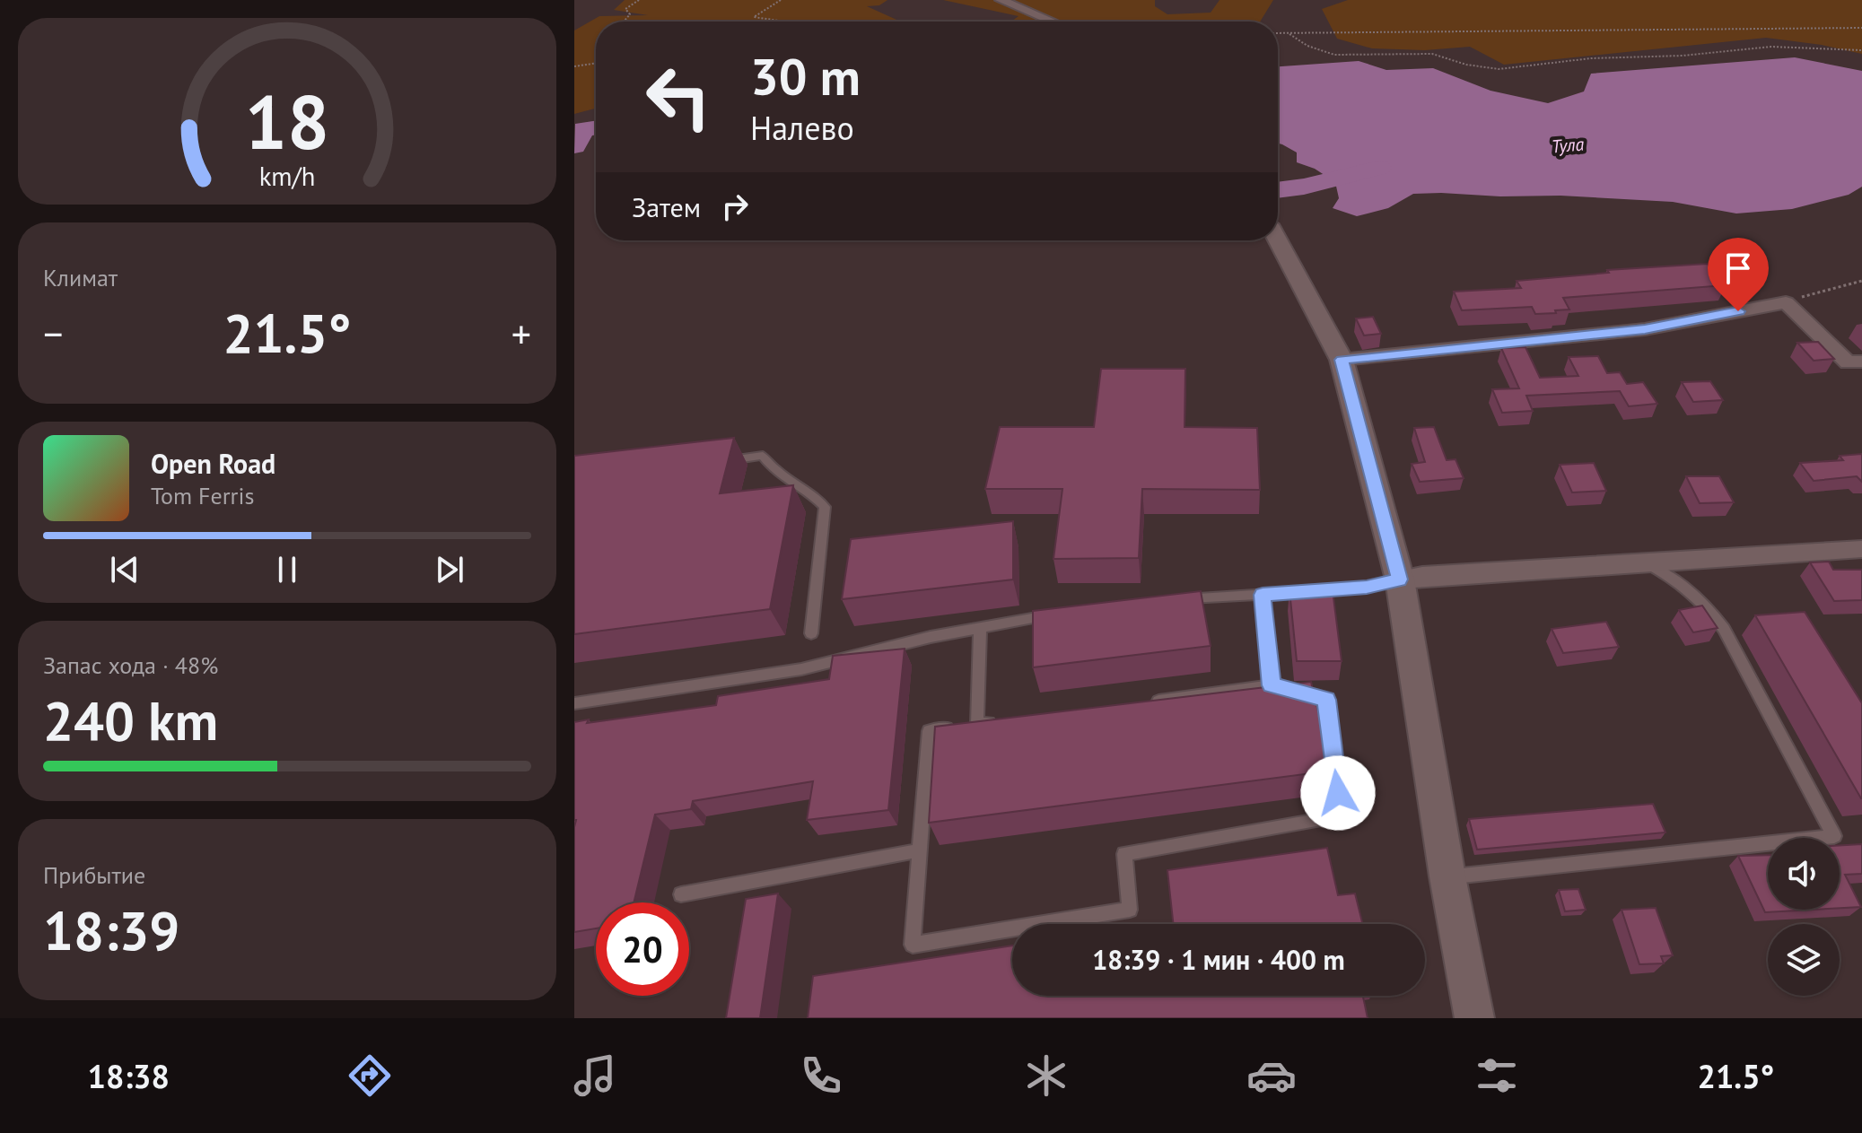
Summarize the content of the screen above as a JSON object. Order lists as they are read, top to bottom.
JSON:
{
  "water": ["Тула"],
  "page": {
    "turn": ["30 m", "Налево"],
    "then": "Затем",
    "tile": [
      "Климат",
      ["Запас хода · 48%", "240 km"],
      ["Прибытие", "18:39"]
    ],
    "heat": ["−", "21.5°", "+"],
    "song": ["Open Road", "Tom Ferris"],
    "limit": "20",
    "trip": "18:39 · 1 мин · 400 m",
    "tabs": ["18:38", "21.5°"],
    "gauge": ["18", "km/h"]
  }
}
